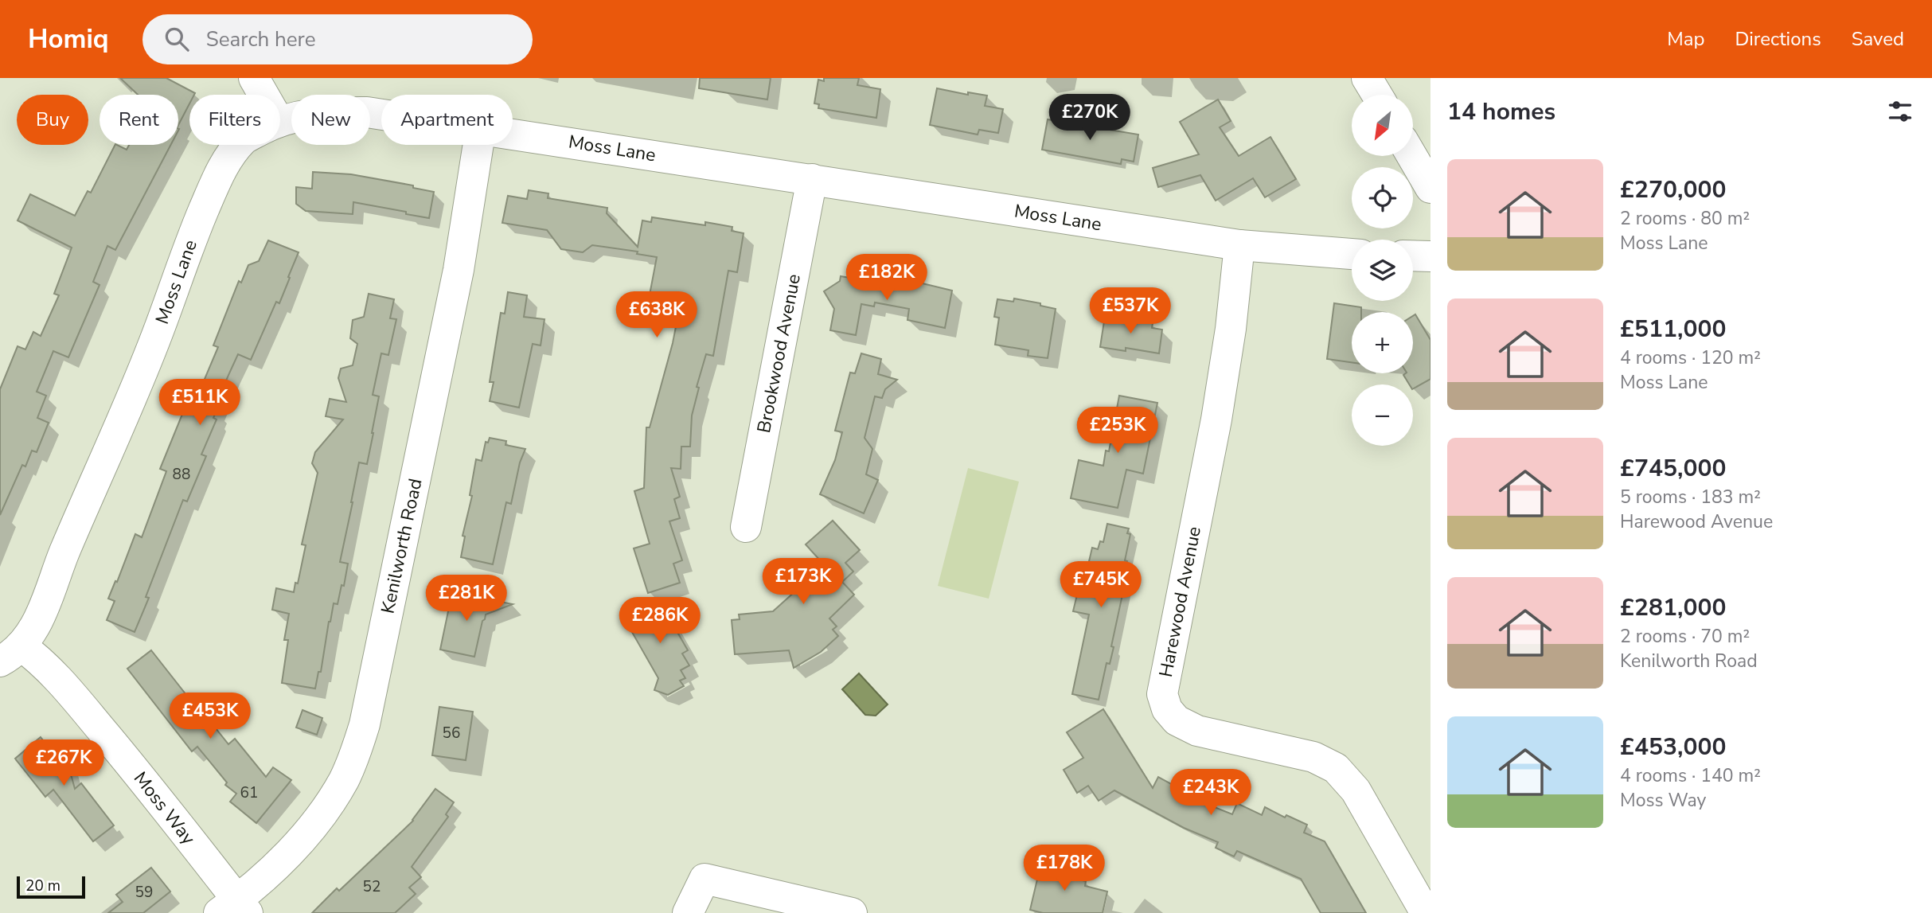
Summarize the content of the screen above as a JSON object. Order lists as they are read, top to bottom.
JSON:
{
  "streets": {
    "street": [
      "Moss Lane",
      "Brookwood Avenue",
      "Kenilworth Road",
      "Harewood Avenue",
      "Moss Way"
    ]
  },
  "crossings": [
    ["Moss Lane", "Brookwood Avenue"],
    ["Moss Lane", "Harewood Avenue"],
    ["Moss Lane", "Moss Way"],
    ["Kenilworth Road", "Moss Way"]
  ],
  "house_numbers": [
    "88",
    "56",
    "61",
    "52",
    "59"
  ],
  "scale_bar": "20 m",
  "north": "bottom left",
  "page": {
    "header": "Homiq",
    "search": "Search here",
    "nav": ["Map", "Directions", "Saved"],
    "heading": "14 homes",
    "price": [
      "£270K",
      "£182K",
      "£537K",
      "£638K",
      "£511K",
      "£253K",
      "£173K",
      "£745K",
      "£281K",
      "£286K",
      "£453K",
      "£267K",
      "£243K",
      "£178K"
    ],
    "map_buttons": ["+", "−"],
    "chip": [
      "Buy",
      "Rent",
      "Filters",
      "New",
      "Apartment"
    ],
    "list": [
      {
        "name": "£270,000",
        "note": "2 rooms · 80 m² · Moss Lane"
      },
      {
        "name": "£511,000",
        "note": "4 rooms · 120 m² · Moss Lane"
      },
      {
        "name": "£745,000",
        "note": "5 rooms · 183 m² · Harewood Avenue"
      },
      {
        "name": "£281,000",
        "note": "2 rooms · 70 m² · Kenilworth Road"
      },
      {
        "name": "£453,000",
        "note": "4 rooms · 140 m² · Moss Way"
      }
    ],
    "scale": "20 m"
  }
}
